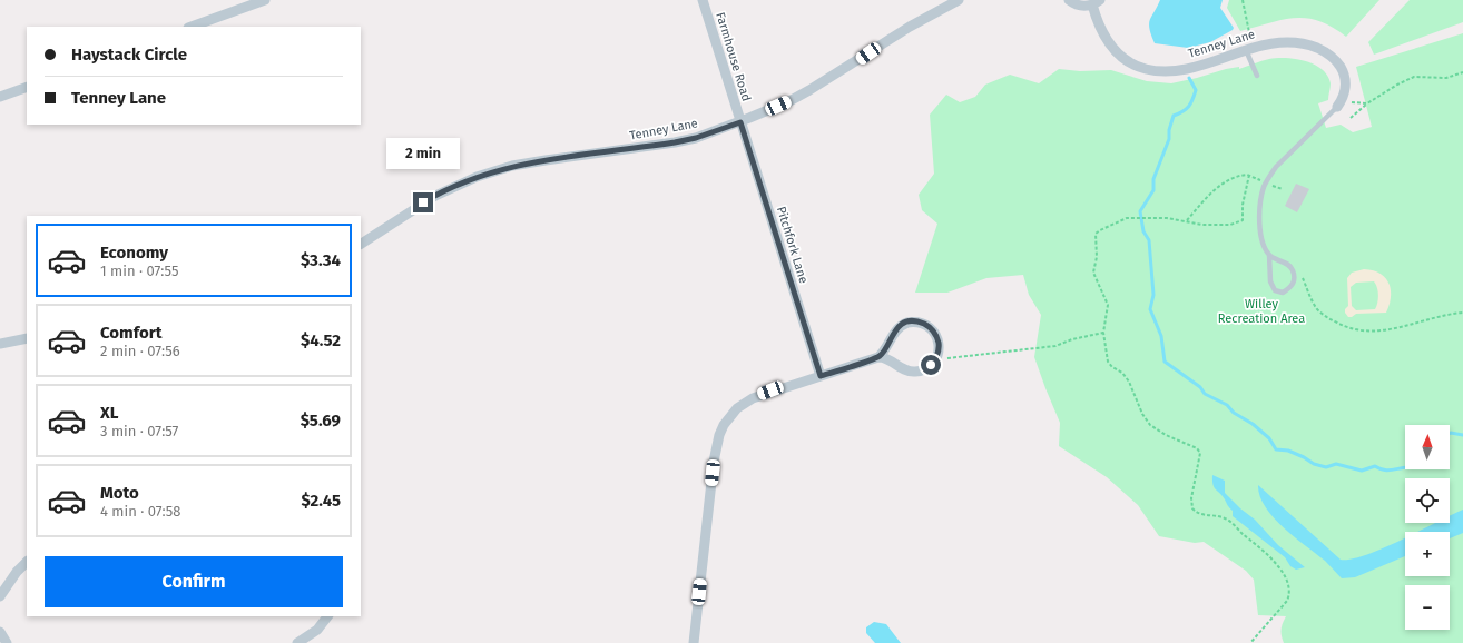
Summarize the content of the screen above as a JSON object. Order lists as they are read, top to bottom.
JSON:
{
  "streets": {
    "street": ["Tenney Lane", "Farmhouse Road", "Pitchfork Lane"]
  },
  "crossings": [
    ["Tenney Lane", "Farmhouse Road"],
    ["Tenney Lane", "Pitchfork Lane"],
    ["Farmhouse Road", "Pitchfork Lane"]
  ],
  "parks": ["Willey Recreation Area"],
  "north": "top",
  "page": {
    "banner": ["Haystack Circle", "Tenney Lane"],
    "bubble": "2 min",
    "list": [
      {
        "name": "Economy",
        "note": "1 min · 07:55",
        "value": "$3.34"
      },
      {
        "name": "Comfort",
        "note": "2 min · 07:56",
        "value": "$4.52"
      },
      {
        "name": "XL",
        "note": "3 min · 07:57",
        "value": "$5.69"
      },
      {
        "name": "Moto",
        "note": "4 min · 07:58",
        "value": "$2.45"
      }
    ],
    "map_buttons": ["+", "−"],
    "buttons": "Confirm"
  }
}
